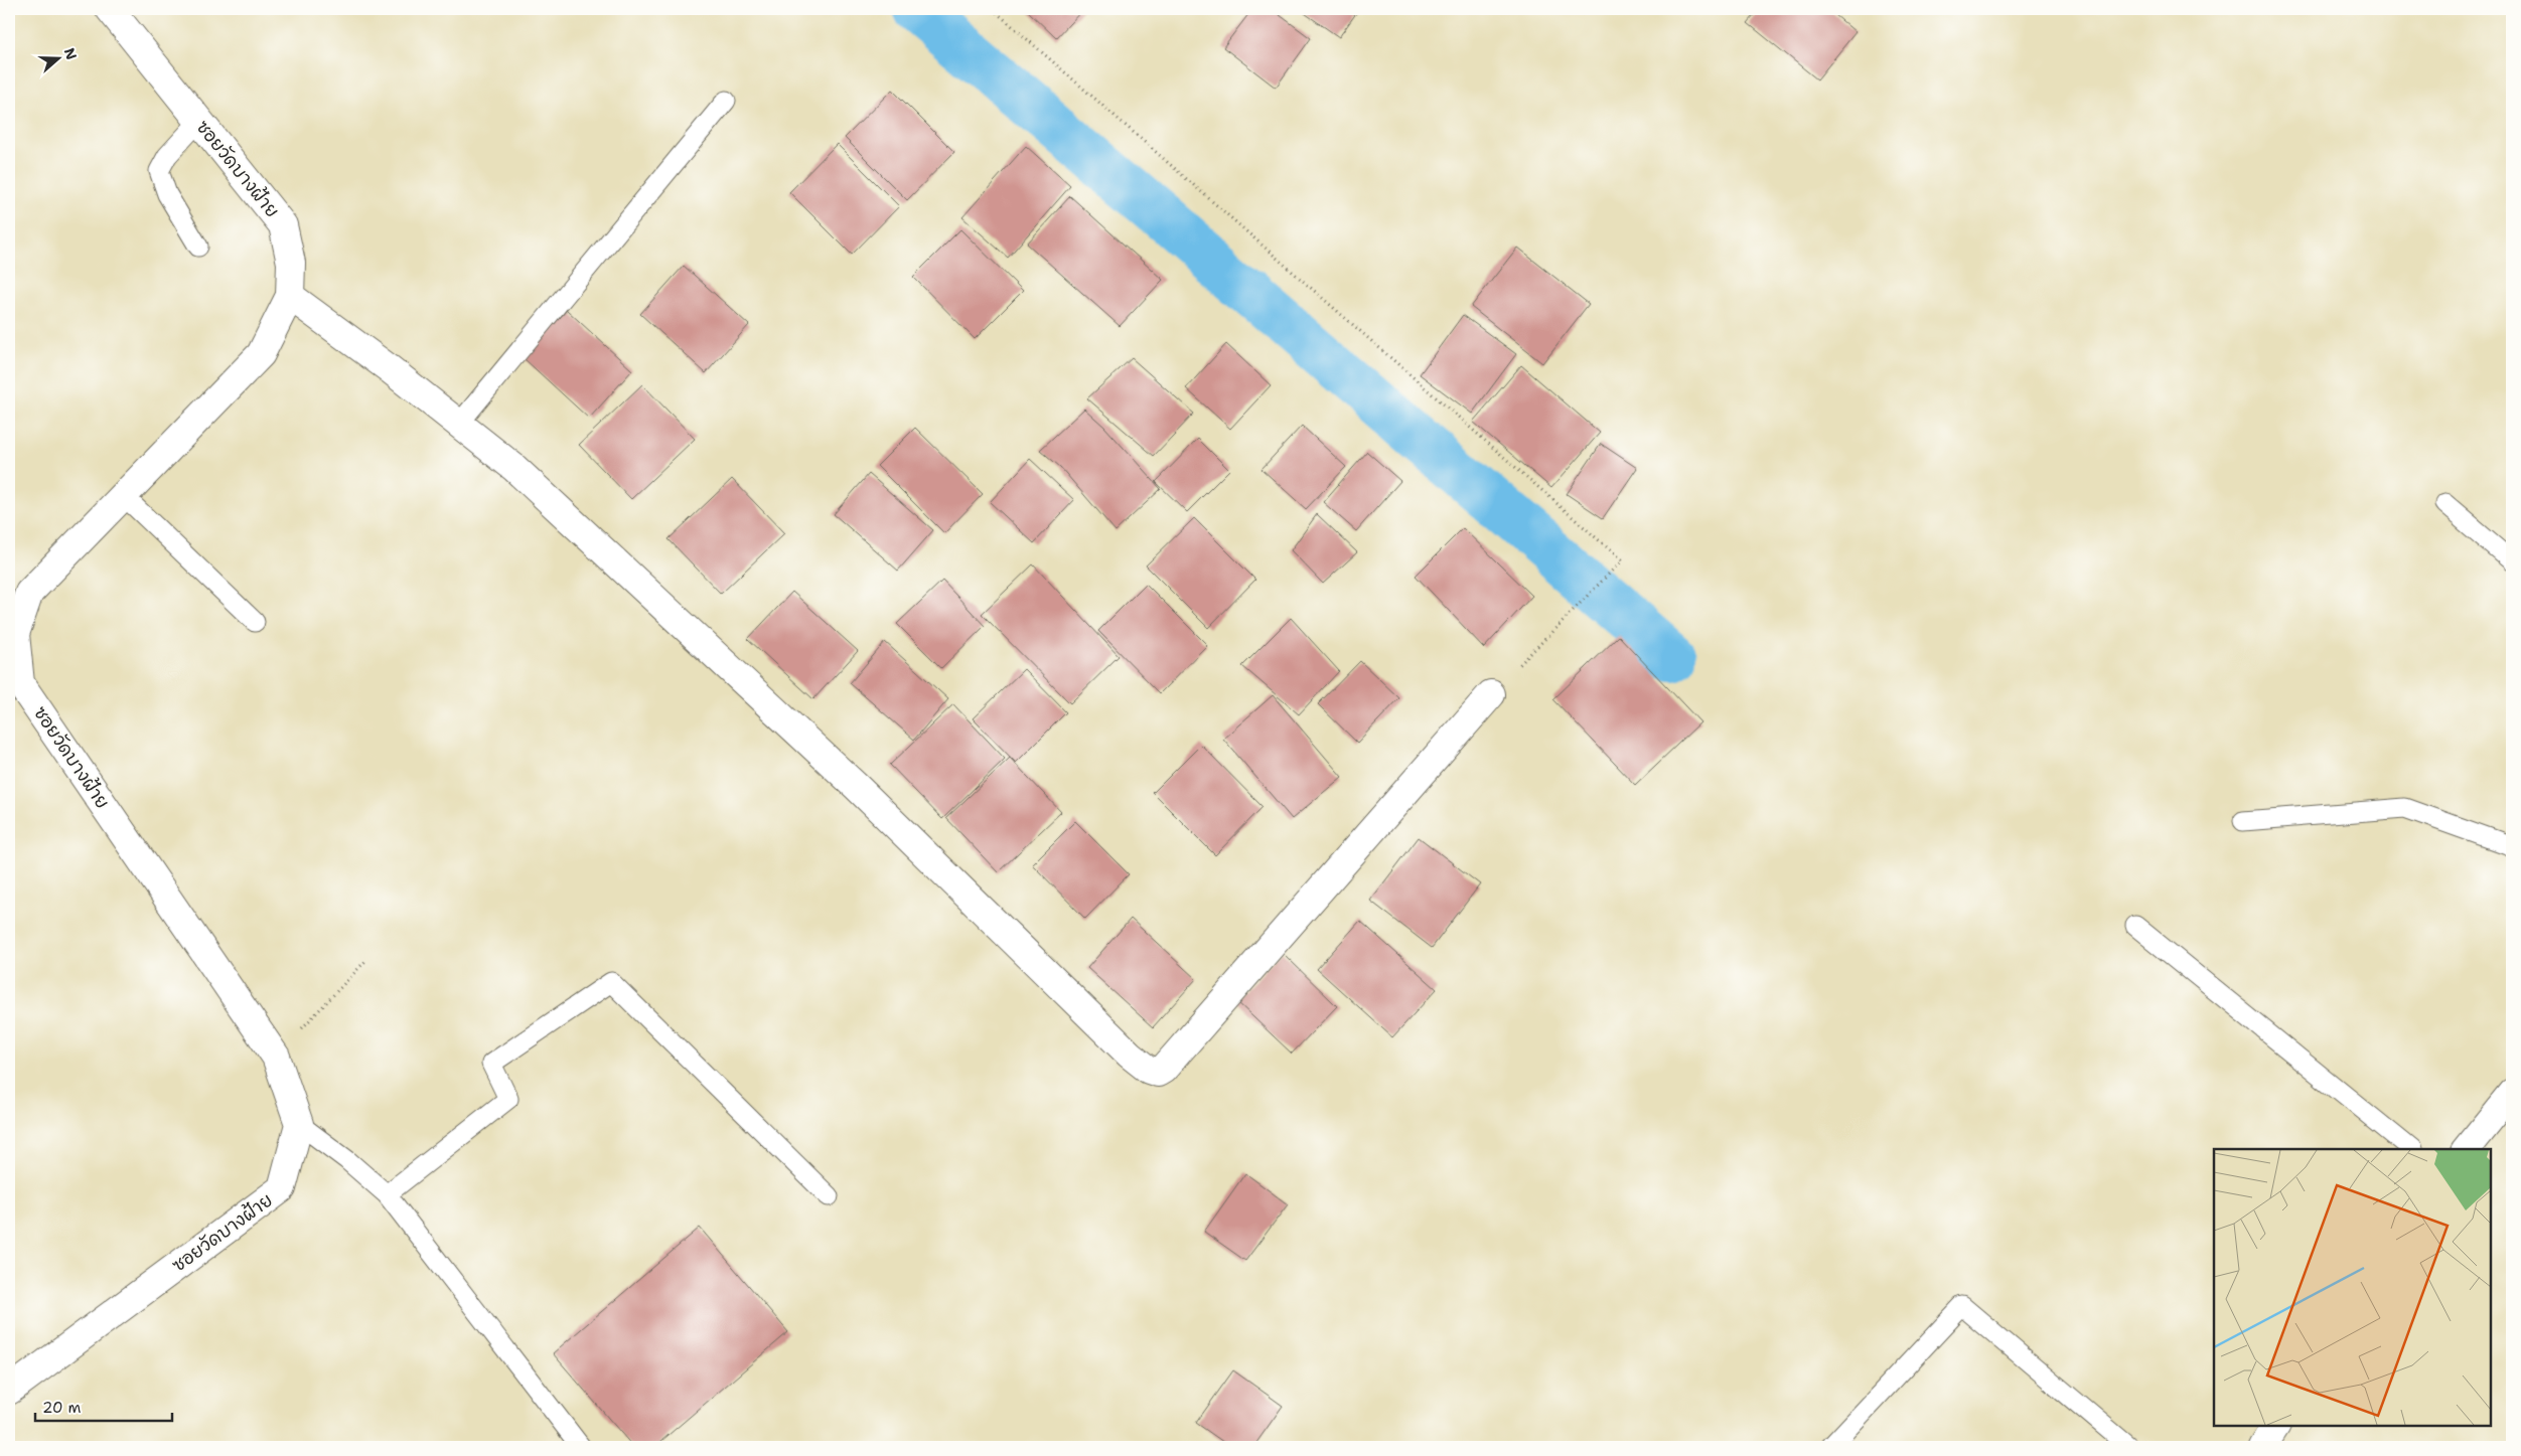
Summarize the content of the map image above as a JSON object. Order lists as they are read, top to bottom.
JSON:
{
  "streets": {
    "street": ["ซอยวัดบางฝ้าย"]
  },
  "scale_bar": "20 m",
  "north": "right"
}
